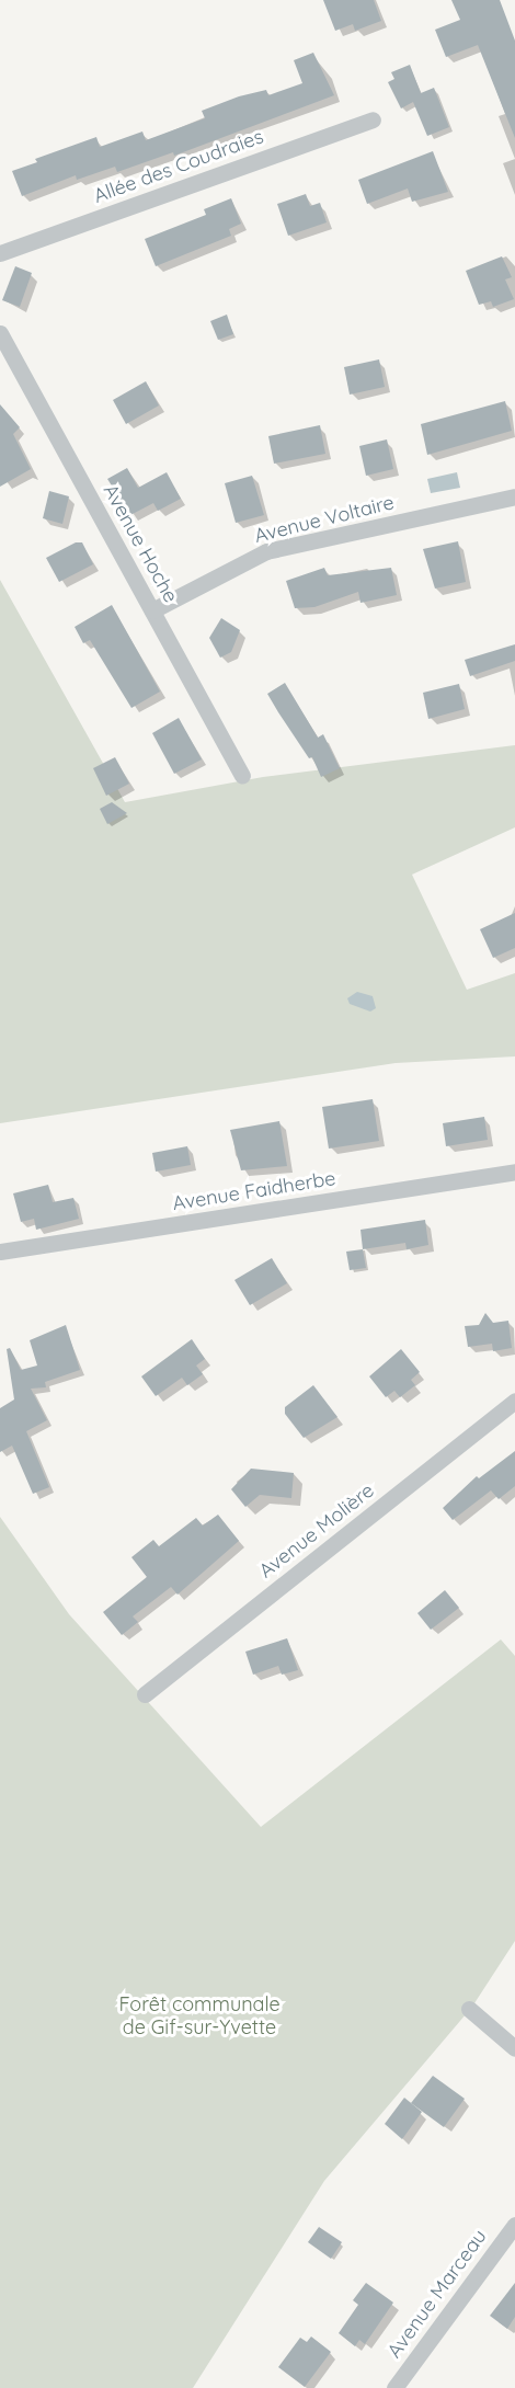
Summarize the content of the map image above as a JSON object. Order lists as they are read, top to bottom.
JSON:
{
  "streets": {
    "street": [
      "Allée des Coudraies",
      "Avenue Voltaire",
      "Avenue Hoche",
      "Avenue Faidherbe",
      "Avenue Molière",
      "Avenue Marceau"
    ]
  },
  "crossings": [
    ["Avenue Voltaire", "Avenue Hoche"]
  ],
  "parks": ["Forêt communale de Gif-sur-Yvette"]
}
